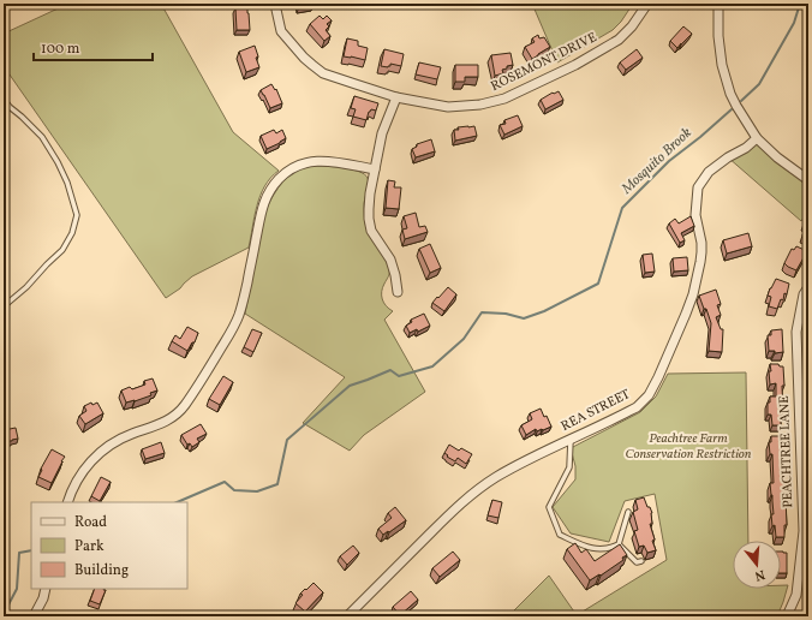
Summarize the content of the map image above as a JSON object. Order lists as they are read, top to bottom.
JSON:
{
  "streets": {
    "street": ["ROSEMONT DRIVE", "REA STREET", "PEACHTREE LANE"]
  },
  "water": ["Mosquito Brook"],
  "parks": ["Peachtree Farm Conservation Restriction"],
  "legend": ["Road", "Park", "Building"],
  "scale_bar": "100 m",
  "north": "bottom"
}
